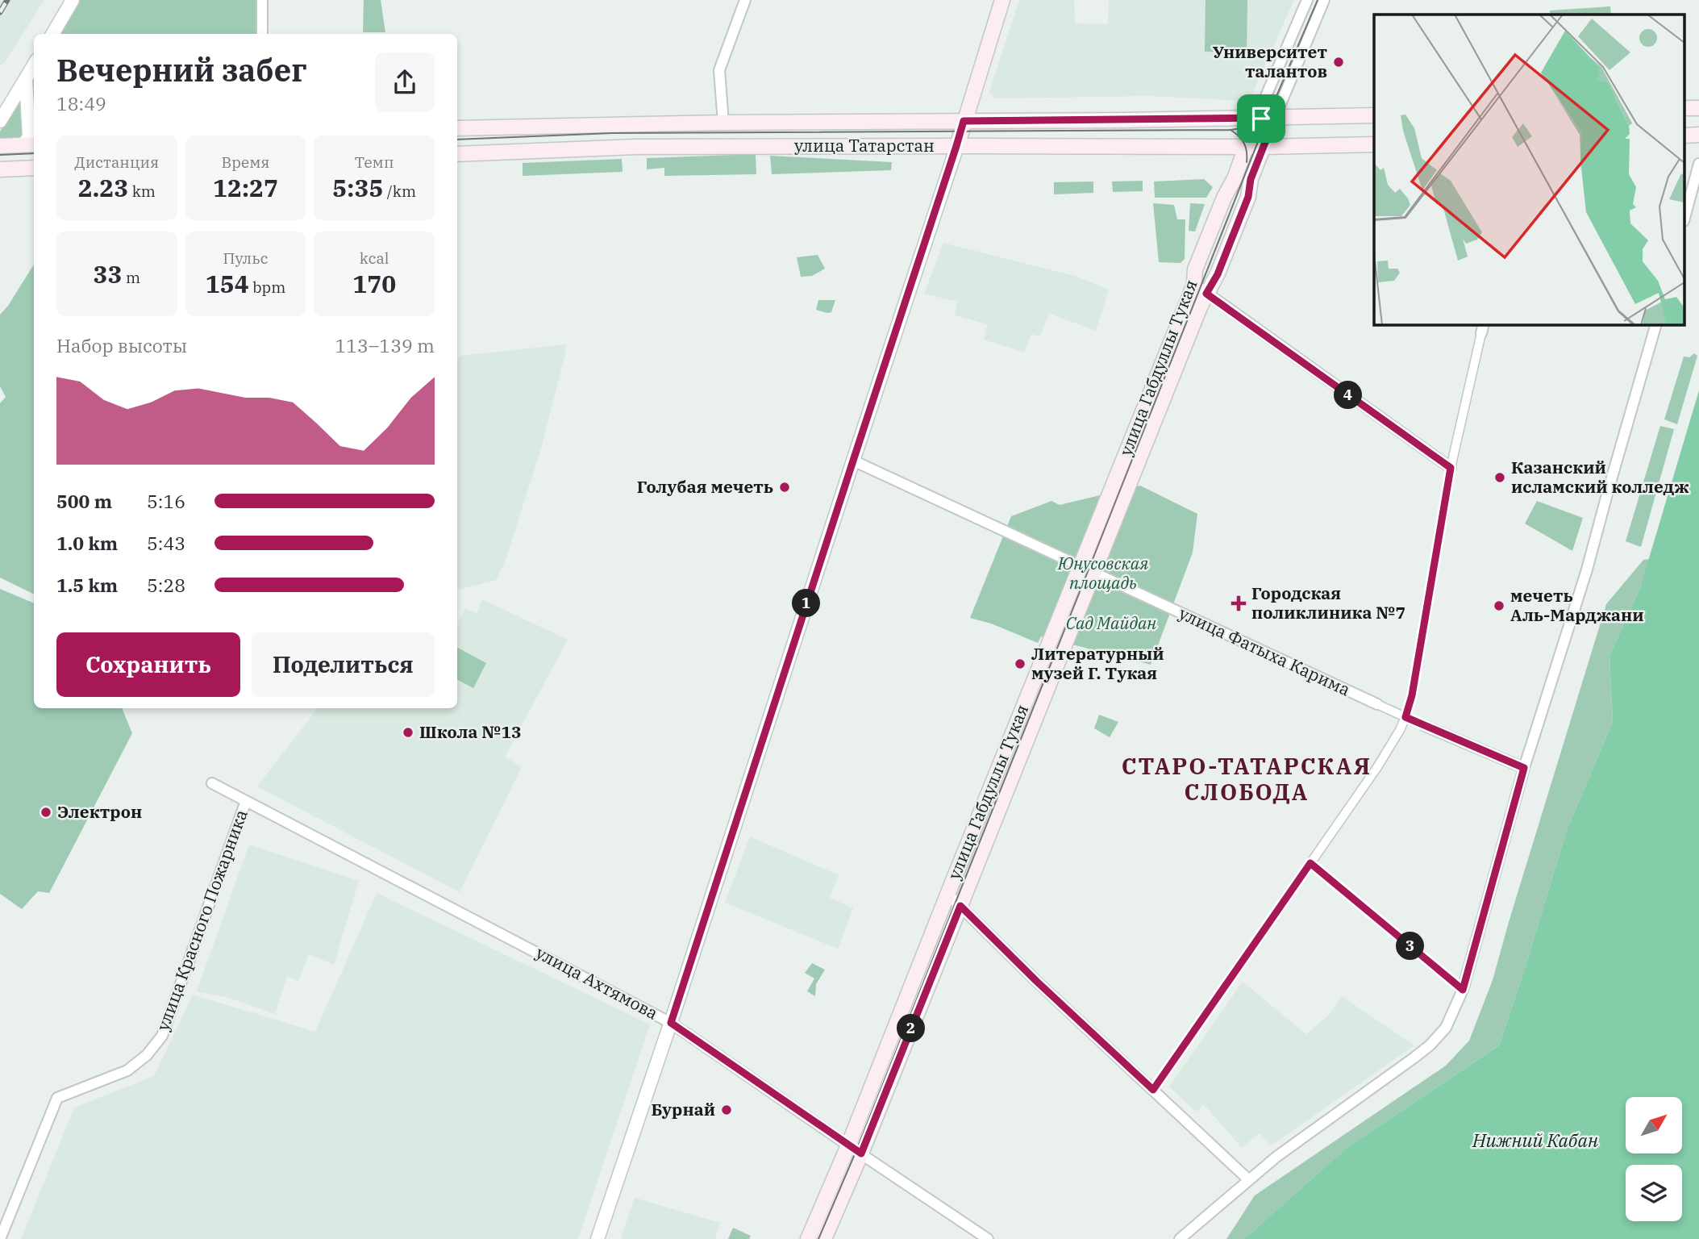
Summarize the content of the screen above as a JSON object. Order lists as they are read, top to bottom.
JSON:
{
  "streets": {
    "main road": ["улица Татарстан", "улица Габдуллы Тукая"],
    "street": ["улица Фатыха Карима", "улица Красного Пожарника", "улица Ахтямова"]
  },
  "crossings": [
    ["улица Татарстан", "улица Габдуллы Тукая"],
    ["улица Габдуллы Тукая", "улица Фатыха Карима"],
    ["улица Габдуллы Тукая", "улица Ахтямова"],
    ["улица Красного Пожарника", "улица Ахтямова"]
  ],
  "districts": ["СТАРО-ТАТАРСКАЯ СЛОБОДА"],
  "water": ["Нижний Кабан"],
  "parks": ["Юнусовская площадь", "Сад Майдан"],
  "places": {
    "other": [
      "Университет талантов",
      "Казанский исламский колледж",
      "Голубая мечеть",
      "мечеть Аль-Марджани",
      "Литературный музей Г. Тукая",
      "Школа №13",
      "Электрон",
      "Бурнай"
    ],
    "health": ["Городская поликлиника №7"]
  },
  "north": "top right",
  "page": {
    "heading": ["Вечерний забег", "18:49"],
    "stats": [
      ["Дистанция", "2.23 km"],
      ["Время", "12:27"],
      ["Темп", "5:35 /km"],
      ["33 m"],
      ["Пульс", "154 bpm"],
      ["kcal", "170"]
    ],
    "chart": ["Набор высоты", "113–139 m"],
    "pins": [
      "4",
      "1",
      "3",
      "2"
    ],
    "list": [
      {
        "name": "500 m",
        "note": "5:16"
      },
      {
        "name": "1.0 km",
        "note": "5:43"
      },
      {
        "name": "1.5 km",
        "note": "5:28"
      }
    ],
    "buttons": ["Сохранить", "Поделиться"]
  }
}
